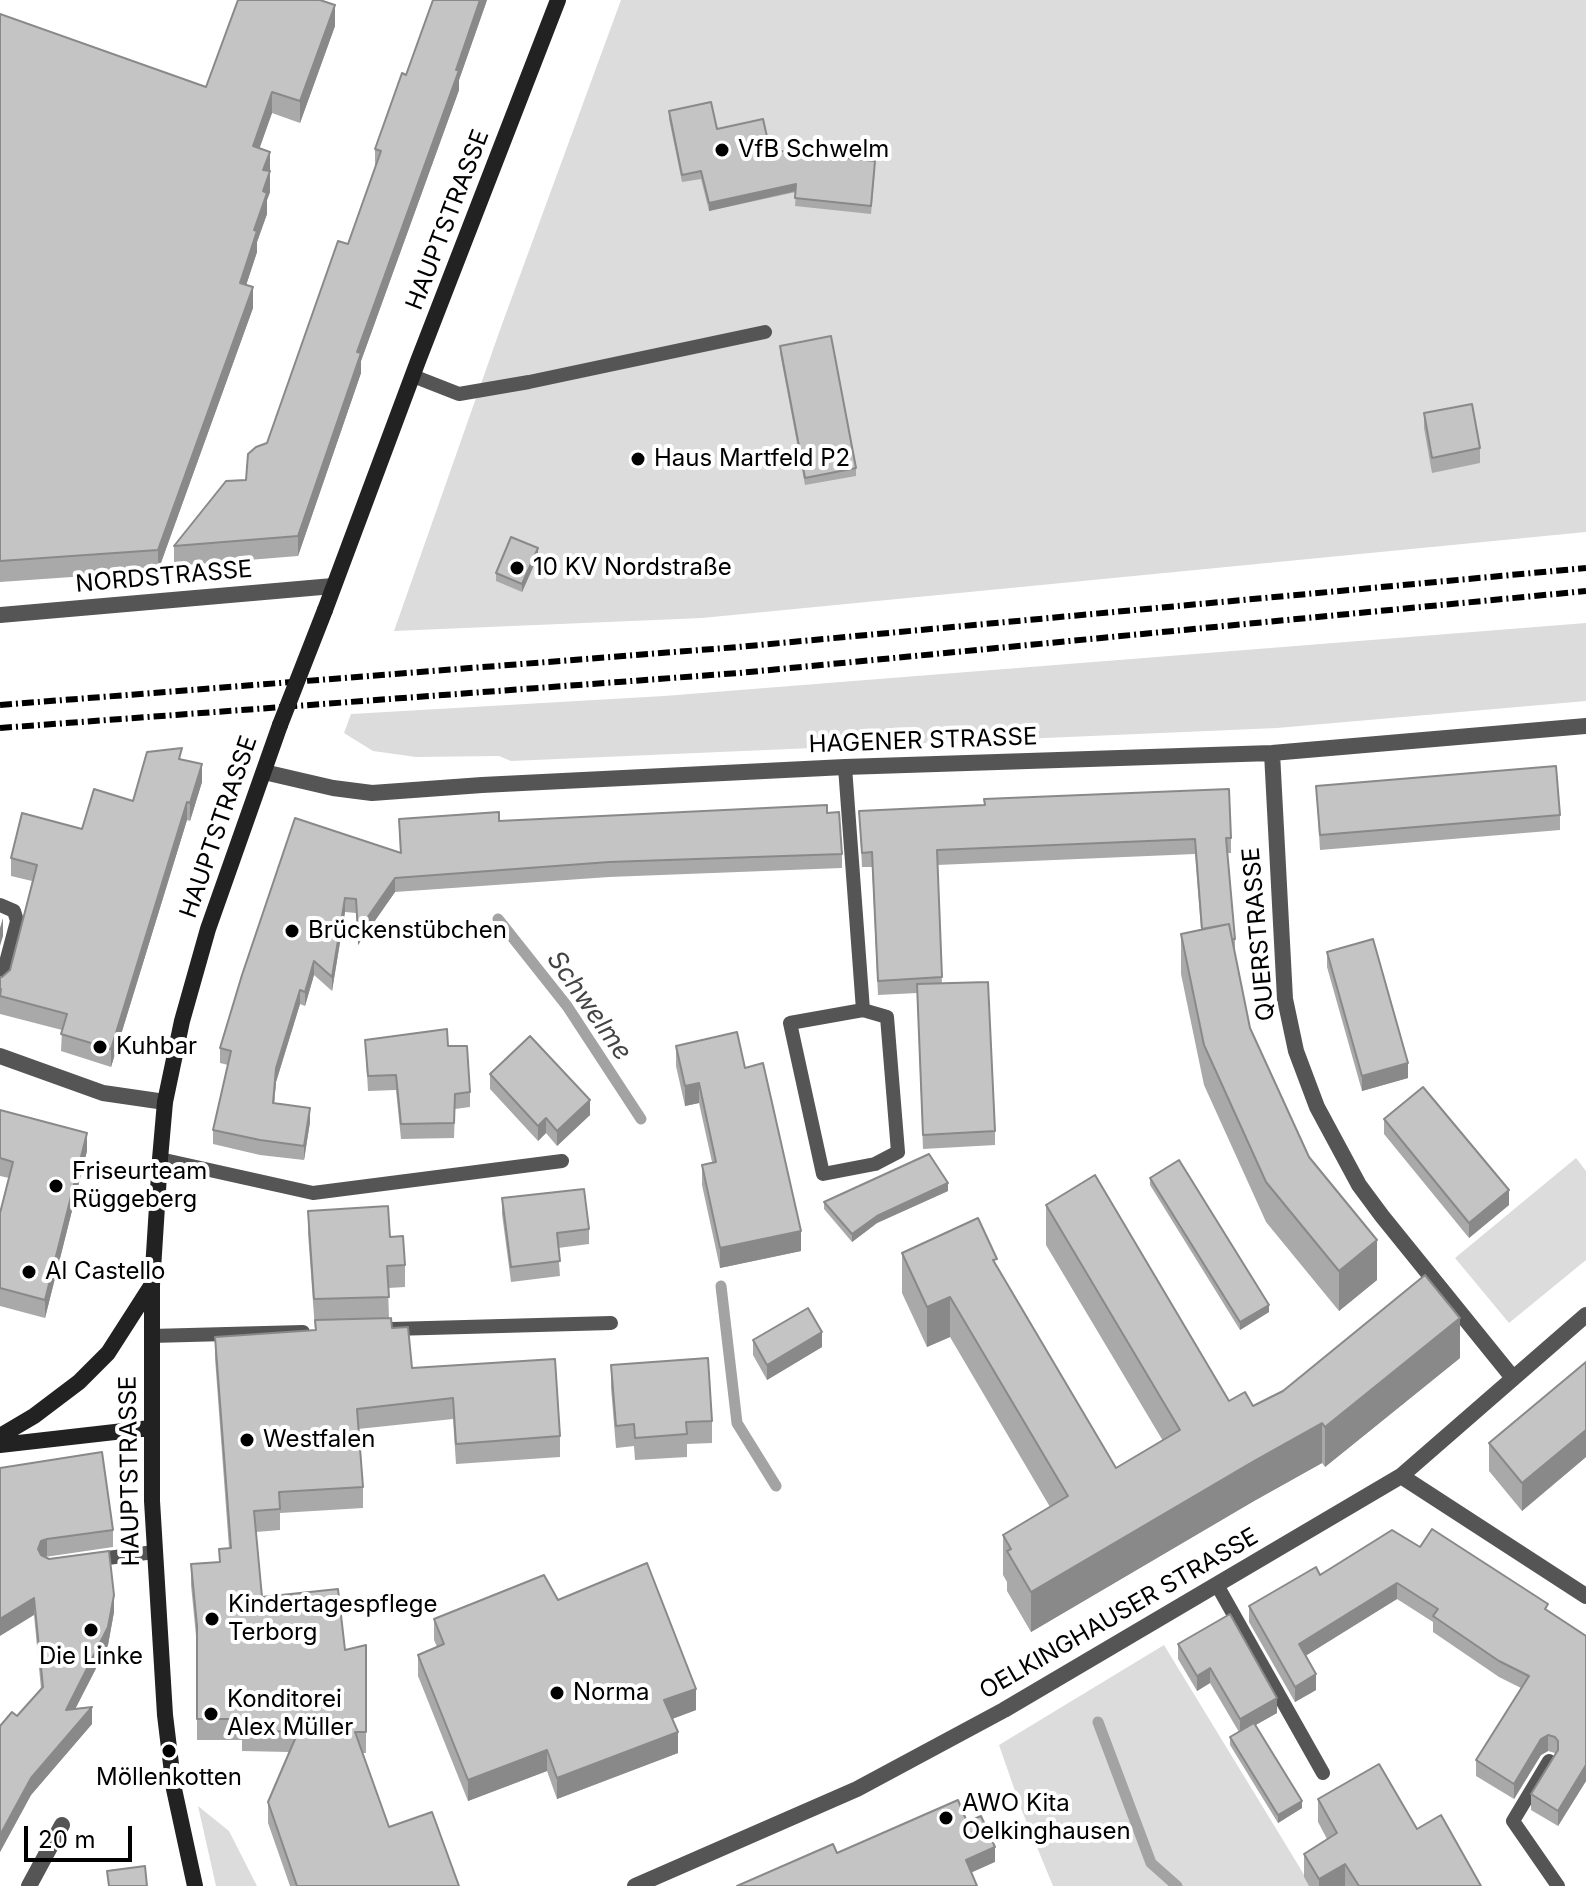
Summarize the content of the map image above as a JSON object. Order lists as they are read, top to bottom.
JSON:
{
  "streets": {
    "main road": ["HAUPTSTRASSE"],
    "street": [
      "NORDSTRASSE",
      "HAGENER STRASSE",
      "QUERSTRASSE",
      "OELKINGHAUSER STRASSE"
    ]
  },
  "crossings": [
    ["HAUPTSTRASSE", "NORDSTRASSE"],
    ["HAUPTSTRASSE", "HAGENER STRASSE"],
    ["HAGENER STRASSE", "QUERSTRASSE"],
    ["QUERSTRASSE", "OELKINGHAUSER STRASSE"]
  ],
  "water": ["Schwelme"],
  "places": [
    "VfB Schwelm",
    "Haus Martfeld P2",
    "10 KV Nordstraße",
    "Brückenstübchen",
    "Kuhbar",
    "Friseurteam Rüggeberg",
    "Al Castello",
    "Westfalen",
    "Kindertagespflege Terborg",
    "Die Linke",
    "Norma",
    "Konditorei Alex Müller",
    "Möllenkotten",
    "AWO Kita Oelkinghausen"
  ],
  "scale_bar": "20 m"
}
